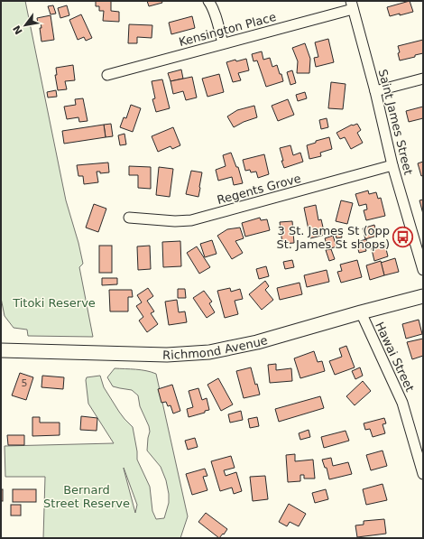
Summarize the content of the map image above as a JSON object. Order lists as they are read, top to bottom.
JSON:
{
  "streets": {
    "street": [
      "Kensington Place",
      "Saint James Street",
      "Regents Grove",
      "Richmond Avenue",
      "Hawai Street"
    ]
  },
  "crossings": [
    ["Kensington Place", "Saint James Street"],
    ["Saint James Street", "Regents Grove"],
    ["Richmond Avenue", "Hawai Street"]
  ],
  "parks": ["Titoki Reserve", "Bernard Street Reserve"],
  "places": {
    "bus stop": ["3 St. James St (opp St. James St shops)"]
  },
  "house_numbers": ["5"],
  "north": "bottom left"
}
